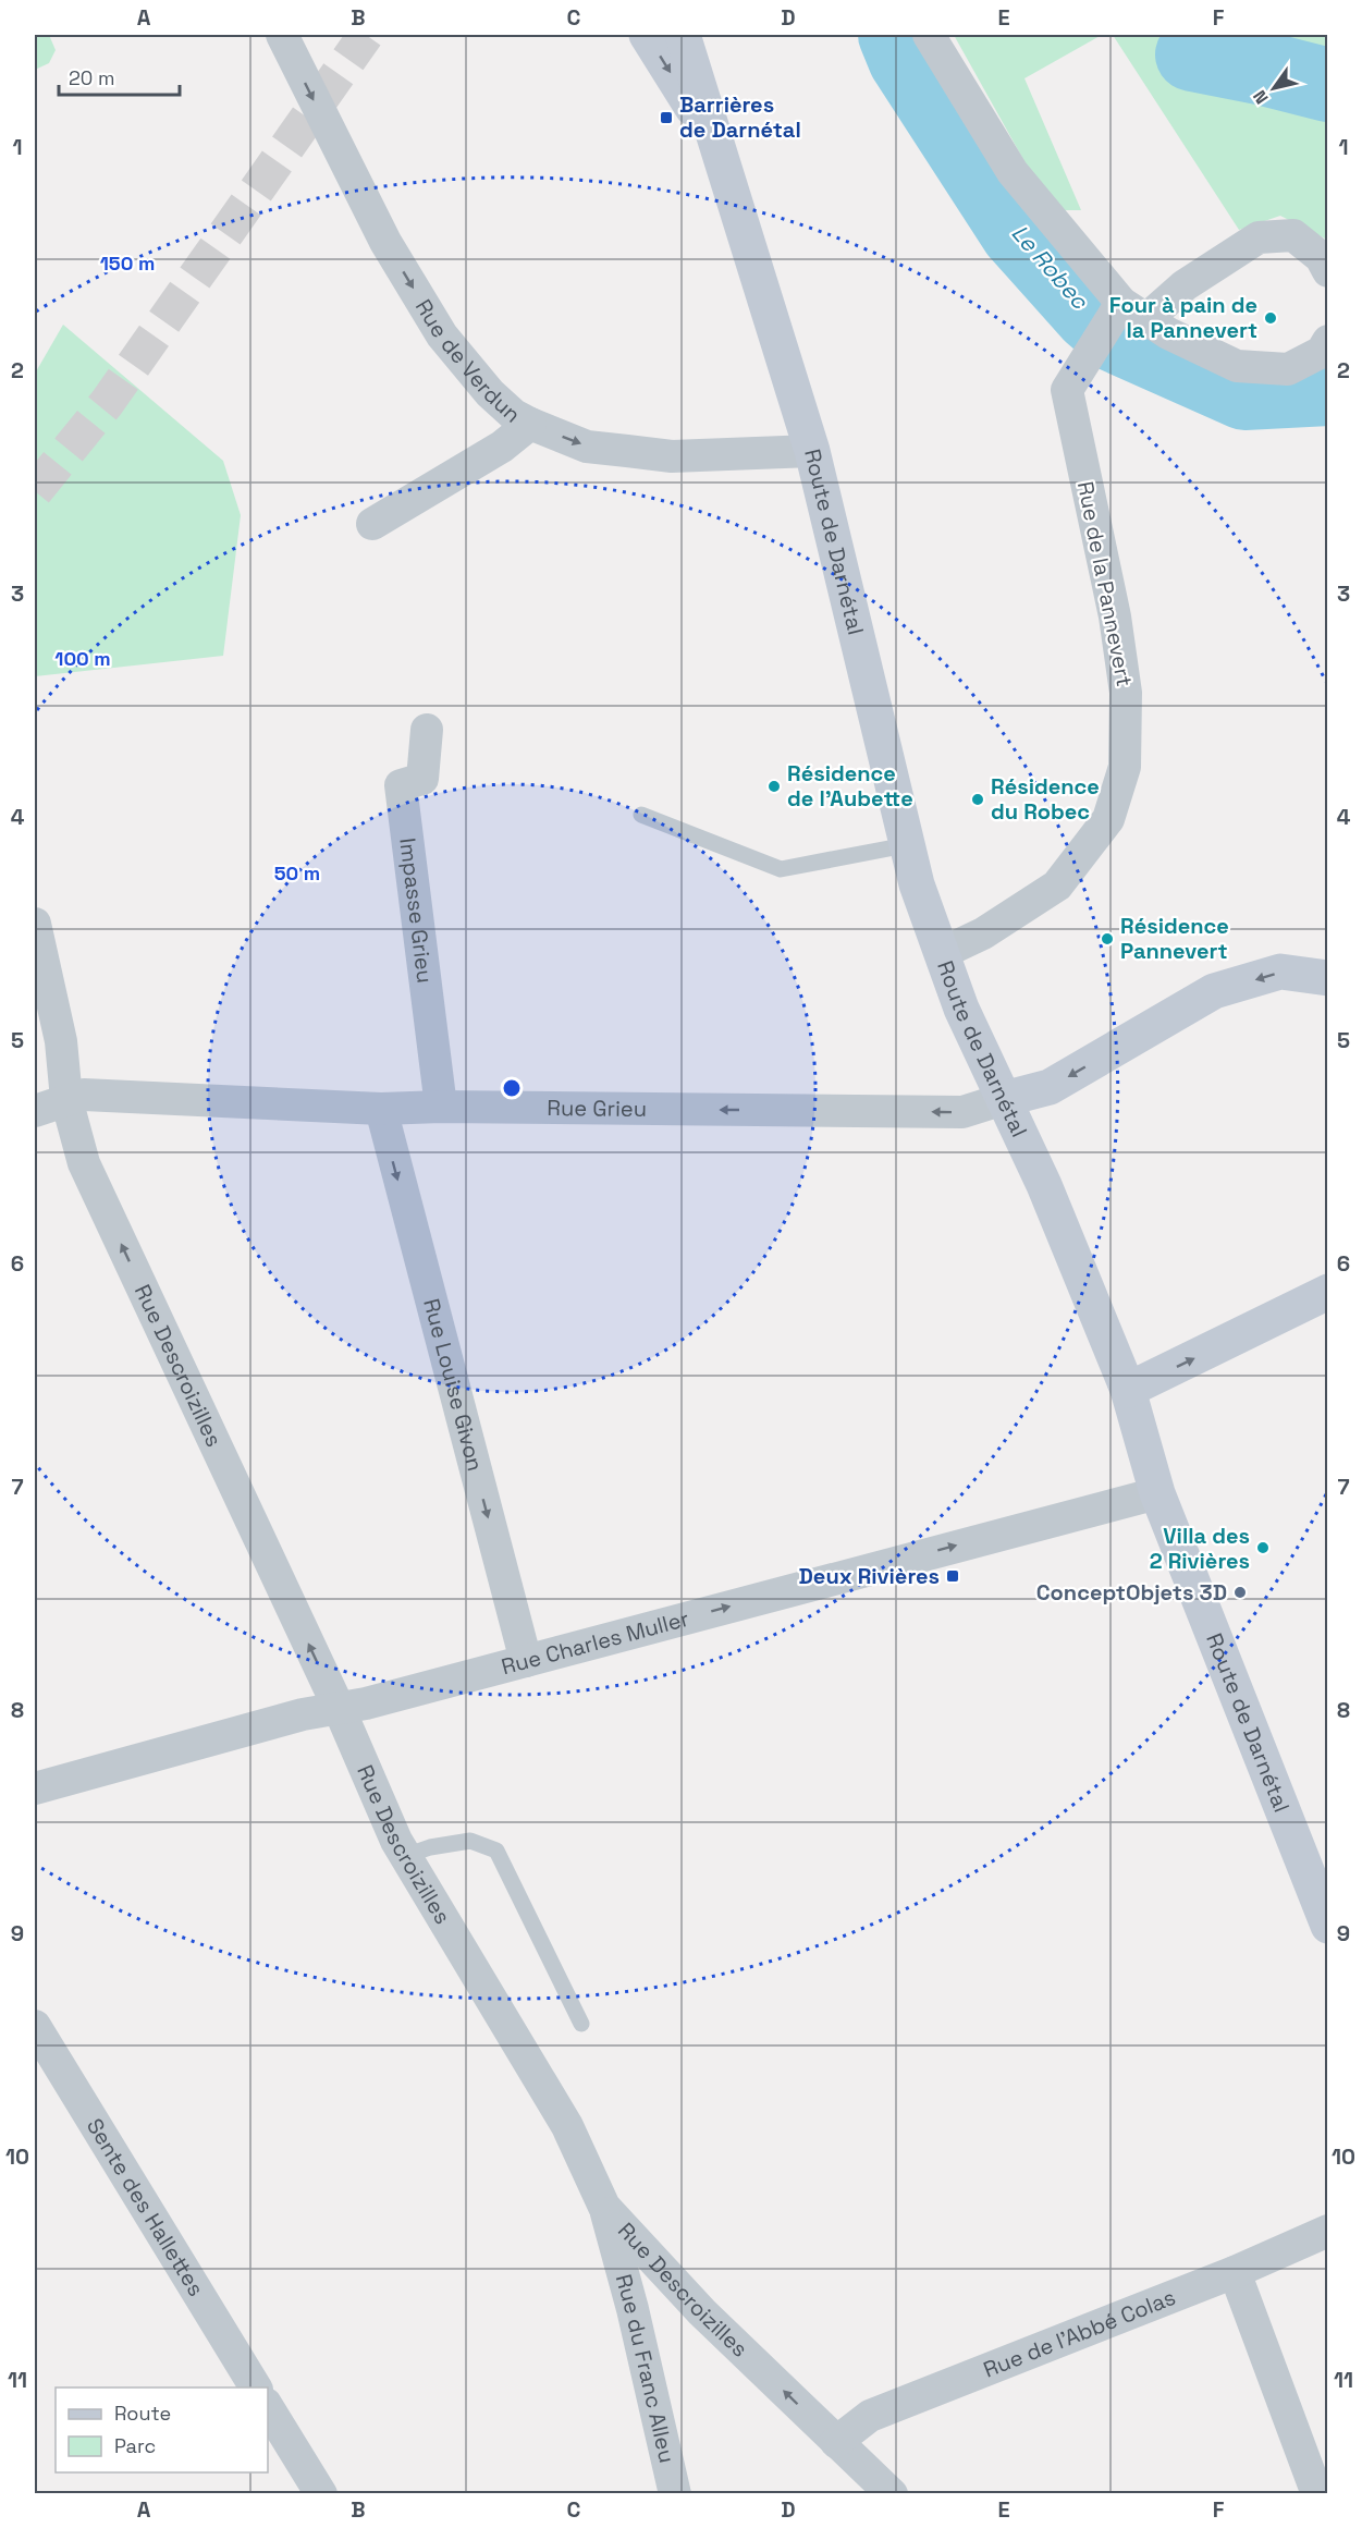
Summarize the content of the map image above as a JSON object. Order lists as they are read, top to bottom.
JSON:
{
  "streets": {
    "street": [
      "Rue de Verdun",
      "Route de Darnétal",
      "Rue de la Pannevert",
      "Impasse Grieu",
      "Rue Grieu",
      "Rue Descroizilles",
      "Rue Louise Givon",
      "Rue Charles Muller",
      "Sente des Hallettes",
      "Rue de l'Abbé Colas",
      "Rue du Franc Alleu"
    ]
  },
  "crossings": [
    ["Rue de Verdun", "Route de Darnétal"],
    ["Route de Darnétal", "Rue de la Pannevert"],
    ["Route de Darnétal", "Rue Grieu"],
    ["Route de Darnétal", "Rue Charles Muller"],
    ["Impasse Grieu", "Rue Grieu"],
    ["Rue Grieu", "Rue Descroizilles"],
    ["Rue Grieu", "Rue Louise Givon"],
    ["Rue Descroizilles", "Rue Charles Muller"],
    ["Rue Descroizilles", "Rue de l'Abbé Colas"],
    ["Rue Descroizilles", "Rue du Franc Alleu"],
    ["Rue Louise Givon", "Rue Charles Muller"]
  ],
  "one_way": [
    "Rue de Verdun",
    "Rue Grieu",
    "Rue Descroizilles",
    "Rue Louise Givon",
    "Rue Charles Muller"
  ],
  "water": ["Le Robec"],
  "places": {
    "transit": ["Barrières de Darnétal", "Deux Rivières"],
    "other": [
      "Four à pain de la Pannevert",
      "Résidence de l'Aubette",
      "Résidence du Robec",
      "Résidence Pannevert",
      "Villa des 2 Rivières",
      "ConceptObjets 3D"
    ]
  },
  "legend": ["Route", "Parc"],
  "scale_bar": "20 m",
  "north": "bottom left",
  "grid": {
    "columns": [
      "A",
      "B",
      "C",
      "D",
      "E",
      "F"
    ],
    "rows": [
      "1",
      "2",
      "3",
      "4",
      "5",
      "6",
      "7",
      "8",
      "9",
      "10",
      "11"
    ]
  },
  "rings": ["150 m", "100 m", "50 m"]
}
